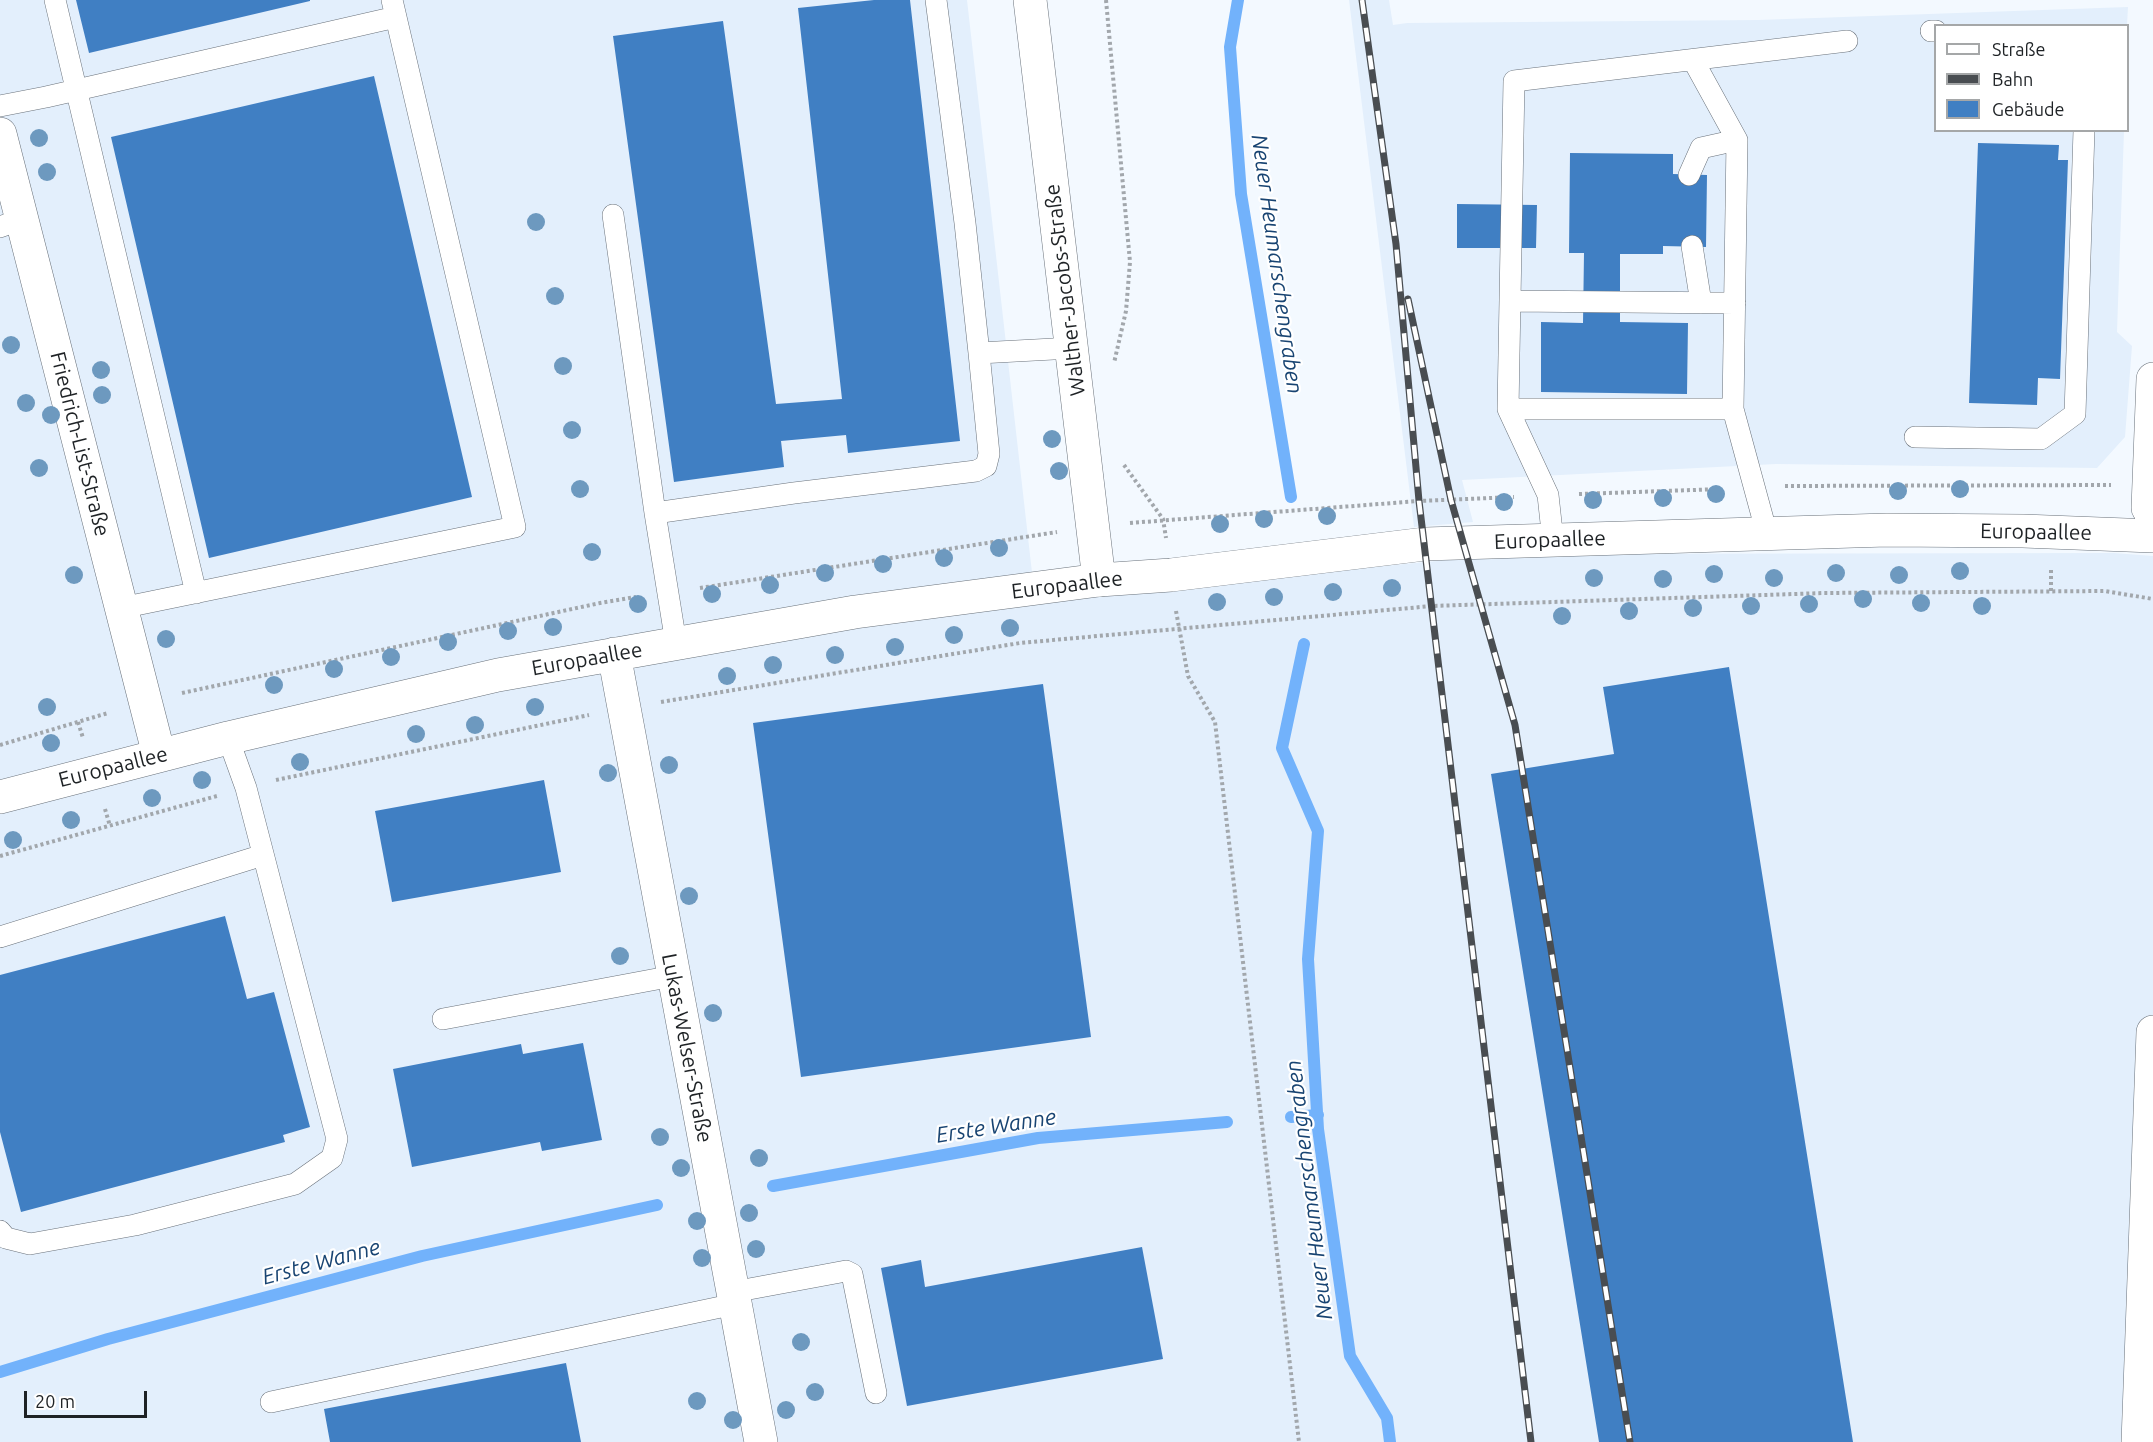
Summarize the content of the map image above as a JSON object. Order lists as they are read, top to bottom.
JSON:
{
  "streets": {
    "street": [
      "Walther-Jacobs-Straße",
      "Friedrich-List-Straße",
      "Europaallee",
      "Lukas-Welser-Straße"
    ]
  },
  "crossings": [
    ["Walther-Jacobs-Straße", "Europaallee"],
    ["Friedrich-List-Straße", "Europaallee"],
    ["Europaallee", "Lukas-Welser-Straße"]
  ],
  "water": ["Neuer Heumarschengraben", "Erste Wanne"],
  "legend": ["Straße", "Bahn", "Gebäude"],
  "scale_bar": "20 m"
}
